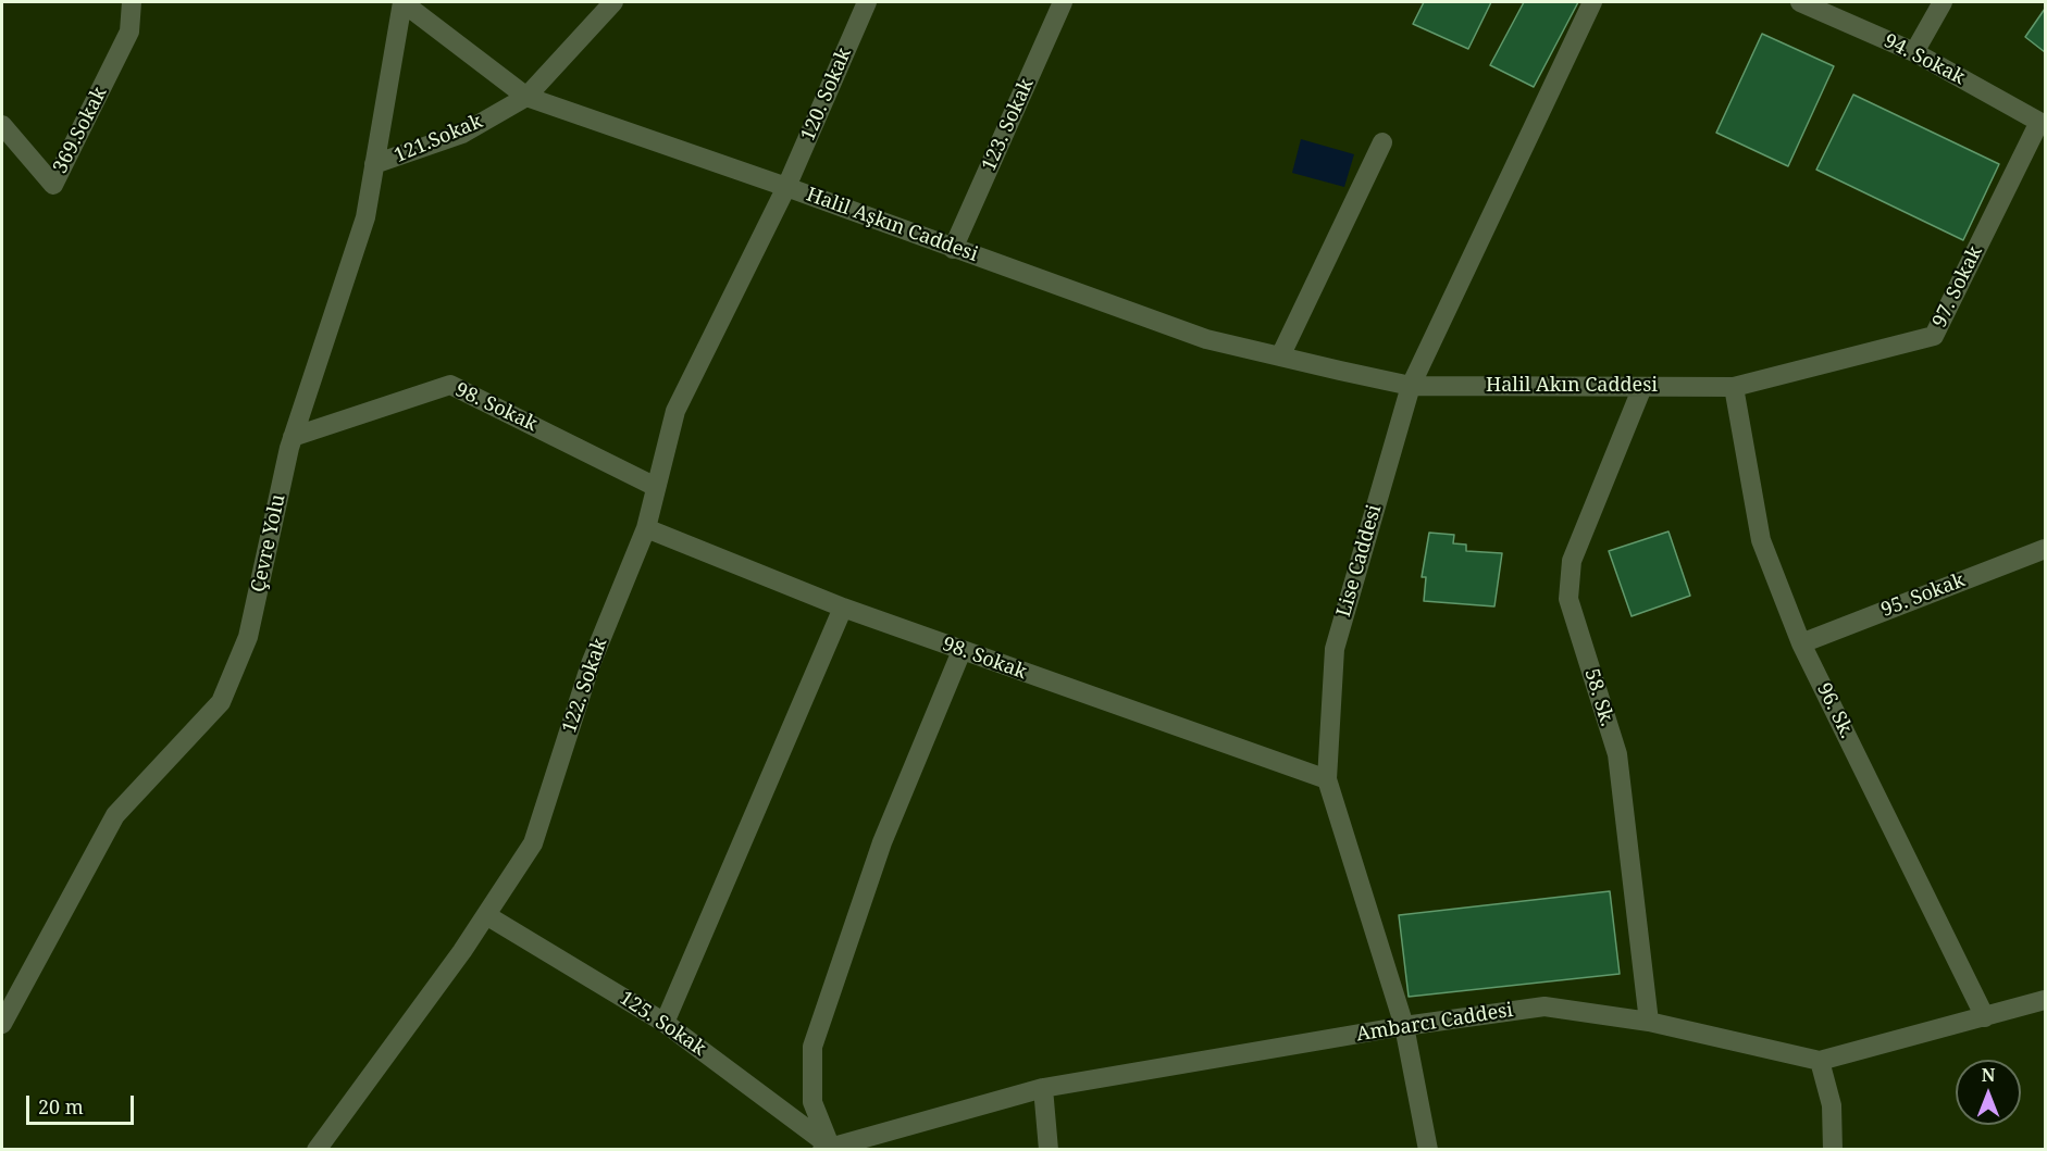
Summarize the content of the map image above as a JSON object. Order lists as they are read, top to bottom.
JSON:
{
  "streets": {
    "street": [
      "94. Sokak",
      "120. Sokak",
      "123. Sokak",
      "369.Sokak",
      "121.Sokak",
      "Halil Aşkın Caddesi",
      "97. Sokak",
      "Halil Akın Caddesi",
      "98. Sokak",
      "Çevre Yolu",
      "Lise Caddesi",
      "95. Sokak",
      "122. Sokak",
      "58. Sk.",
      "96. Sk.",
      "Ambarcı Caddesi",
      "125. Sokak"
    ]
  },
  "crossings": [
    ["94. Sokak", "97. Sokak"],
    ["120. Sokak", "Halil Aşkın Caddesi"],
    ["120. Sokak", "122. Sokak"],
    ["123. Sokak", "Halil Aşkın Caddesi"],
    ["121.Sokak", "Halil Aşkın Caddesi"],
    ["121.Sokak", "Çevre Yolu"],
    ["Halil Aşkın Caddesi", "Halil Akın Caddesi"],
    ["Halil Aşkın Caddesi", "Çevre Yolu"],
    ["Halil Aşkın Caddesi", "Lise Caddesi"],
    ["Halil Aşkın Caddesi", "122. Sokak"],
    ["97. Sokak", "Halil Akın Caddesi"],
    ["97. Sokak", "96. Sk."],
    ["Halil Akın Caddesi", "Lise Caddesi"],
    ["Halil Akın Caddesi", "58. Sk."],
    ["Halil Akın Caddesi", "96. Sk."],
    ["98. Sokak", "Çevre Yolu"],
    ["98. Sokak", "Lise Caddesi"],
    ["98. Sokak", "122. Sokak"],
    ["Lise Caddesi", "Ambarcı Caddesi"],
    ["95. Sokak", "96. Sk."],
    ["122. Sokak", "125. Sokak"],
    ["58. Sk.", "Ambarcı Caddesi"],
    ["96. Sk.", "Ambarcı Caddesi"],
    ["Ambarcı Caddesi", "125. Sokak"]
  ],
  "scale_bar": "20 m",
  "north": "top"
}
